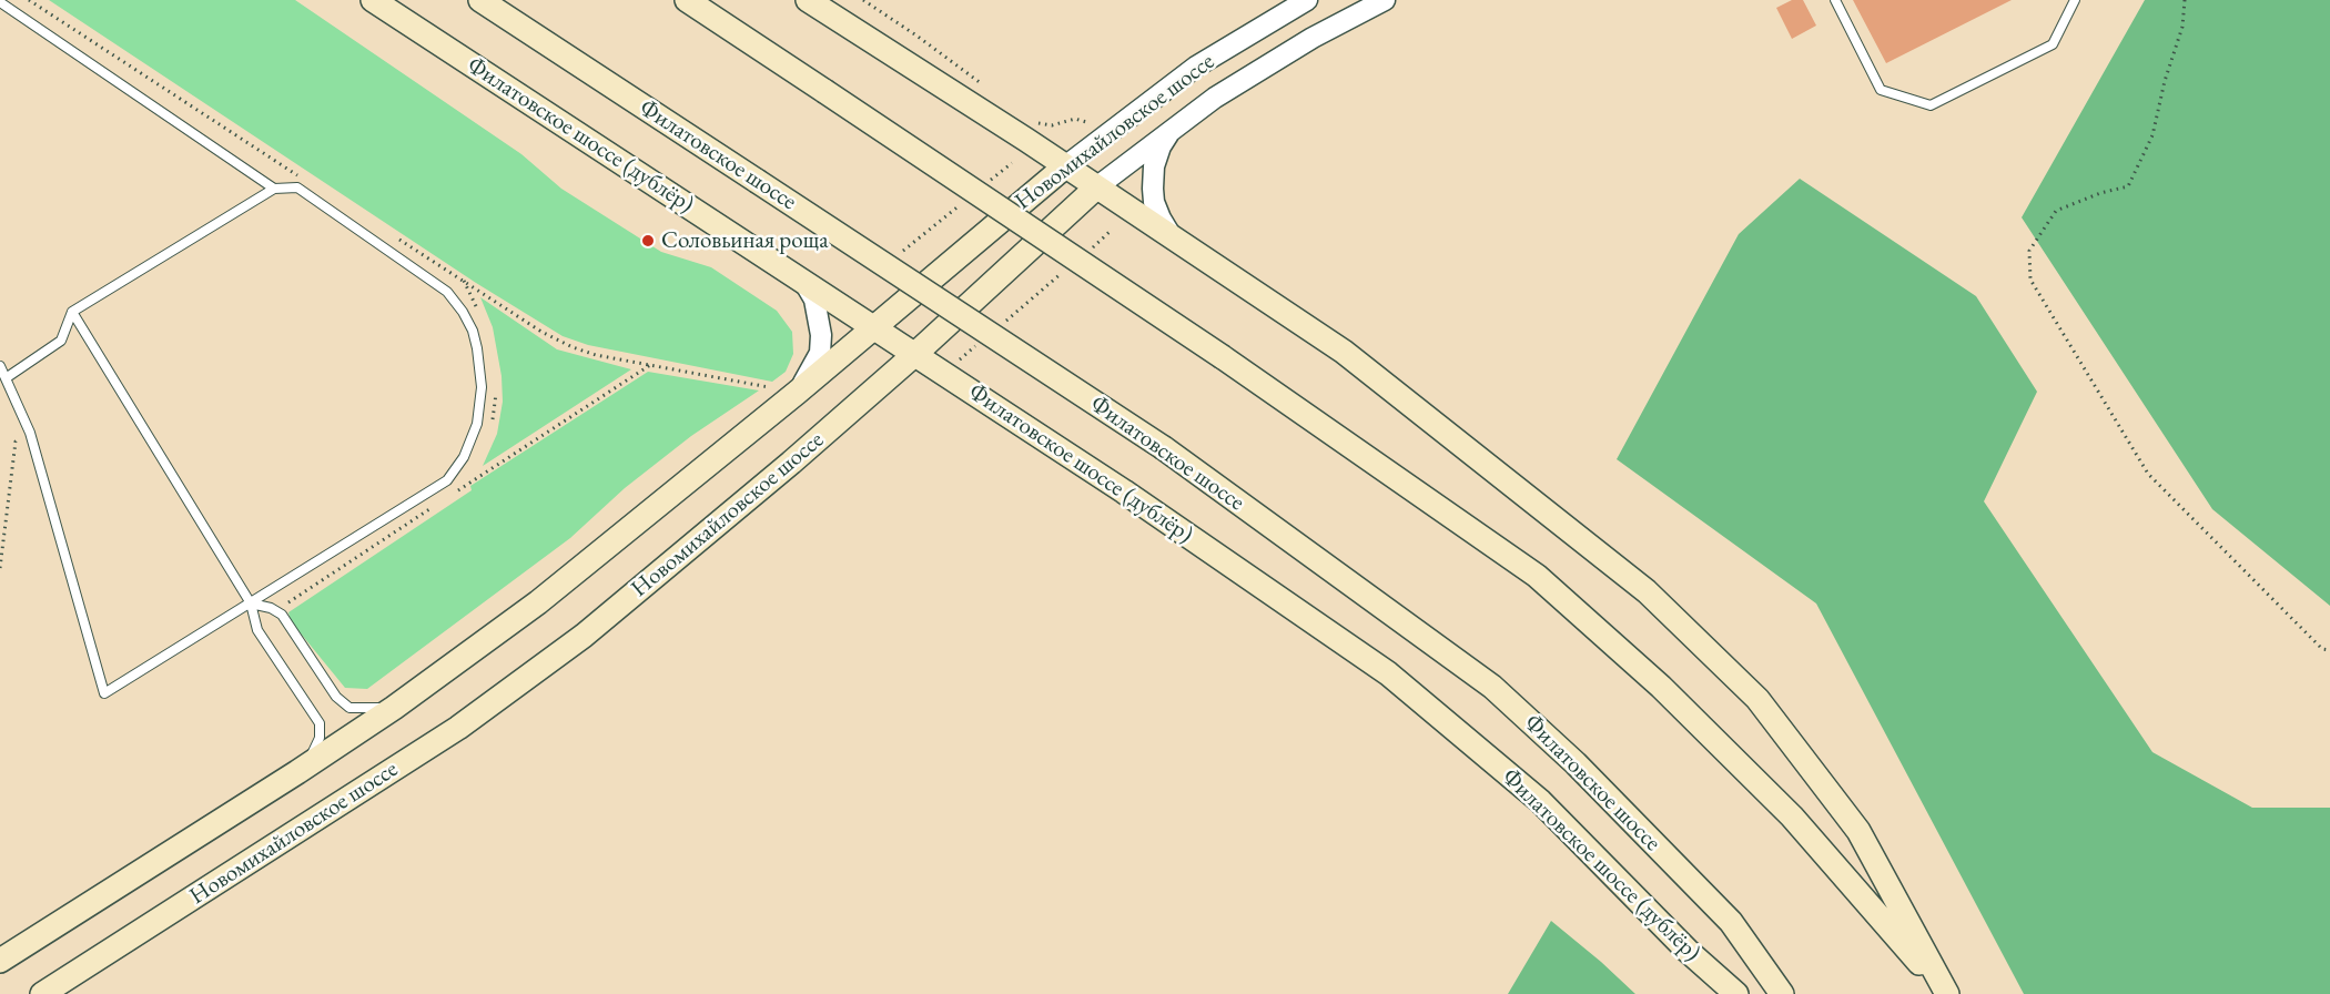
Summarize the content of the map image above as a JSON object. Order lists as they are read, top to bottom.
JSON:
{
  "streets": {
    "main road": ["Новомихайловское шоссе", "Филатовское шоссе (дублёр)", "Филатовское шоссе"]
  },
  "crossings": [
    ["Новомихайловское шоссе", "Филатовское шоссе (дублёр)"]
  ],
  "places": ["Соловьиная роща"]
}
